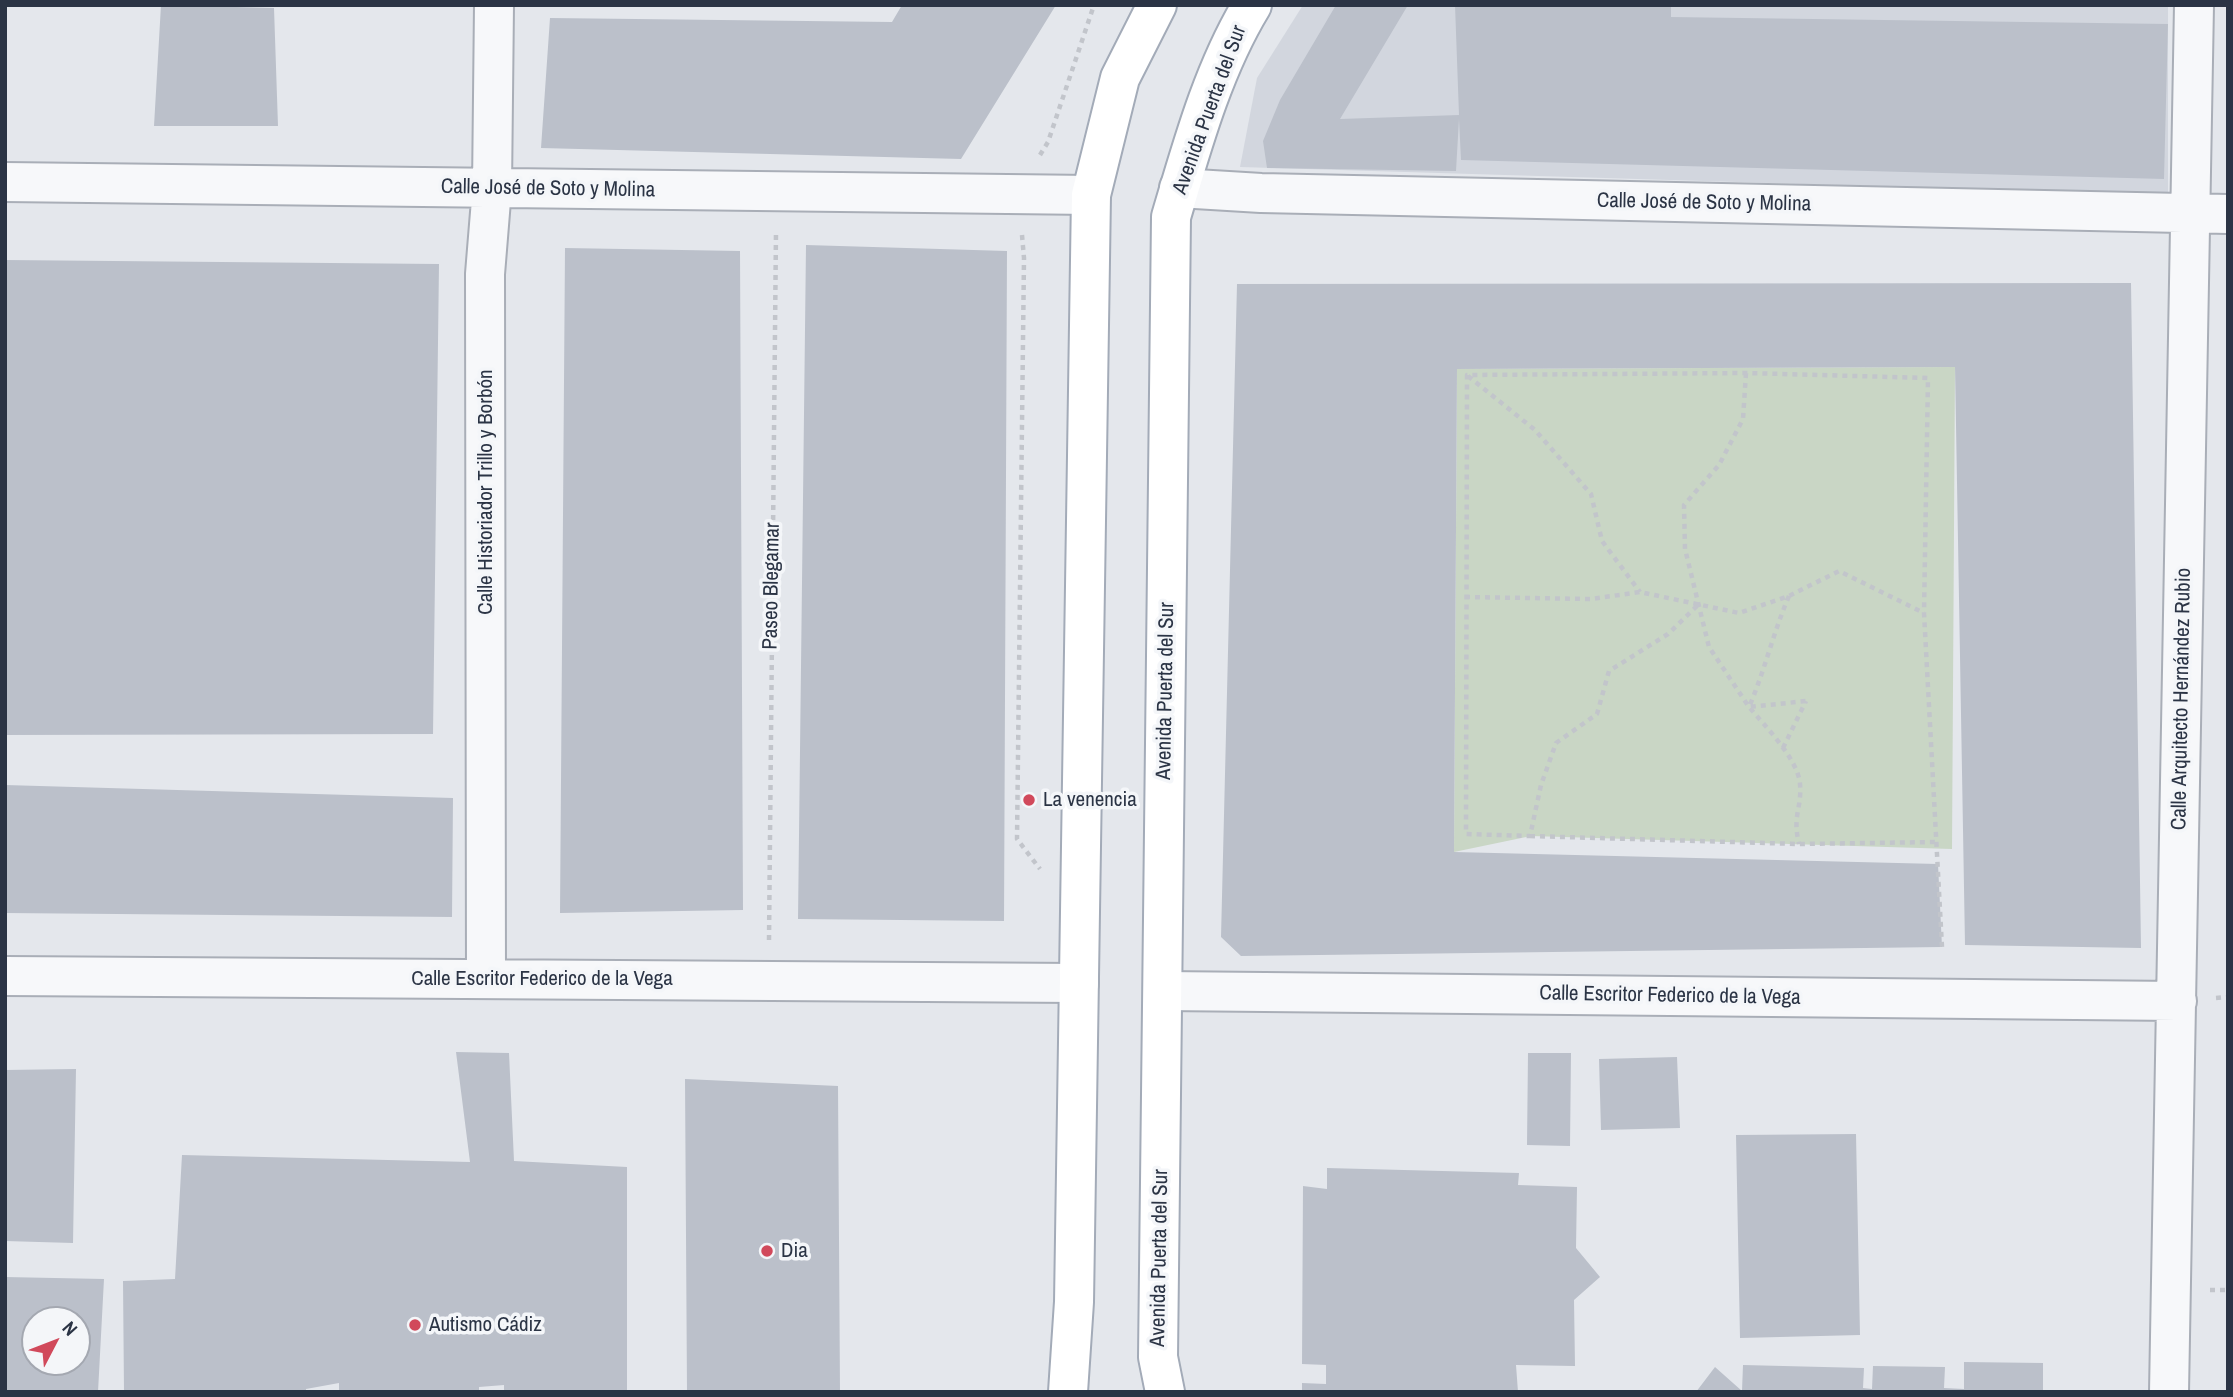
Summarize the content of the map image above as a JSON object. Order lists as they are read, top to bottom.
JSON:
{
  "streets": {
    "main road": ["Avenida Puerta del Sur"],
    "street": [
      "Calle José de Soto y Molina",
      "Calle Historiador Trillo y Borbón",
      "Calle Arquitecto Hernández Rubio",
      "Calle Escritor Federico de la Vega"
    ],
    "path": ["Paseo Blegamar"]
  },
  "crossings": [
    ["Avenida Puerta del Sur", "Calle José de Soto y Molina"],
    ["Avenida Puerta del Sur", "Calle Escritor Federico de la Vega"],
    ["Calle José de Soto y Molina", "Calle Historiador Trillo y Borbón"],
    ["Calle José de Soto y Molina", "Paseo Blegamar"],
    ["Calle José de Soto y Molina", "Calle Arquitecto Hernández Rubio"],
    ["Calle Historiador Trillo y Borbón", "Calle Escritor Federico de la Vega"],
    ["Paseo Blegamar", "Calle Escritor Federico de la Vega"],
    ["Calle Arquitecto Hernández Rubio", "Calle Escritor Federico de la Vega"]
  ],
  "places": ["La venencia", "Dia", "Autismo Cádiz"],
  "north": "top right"
}
